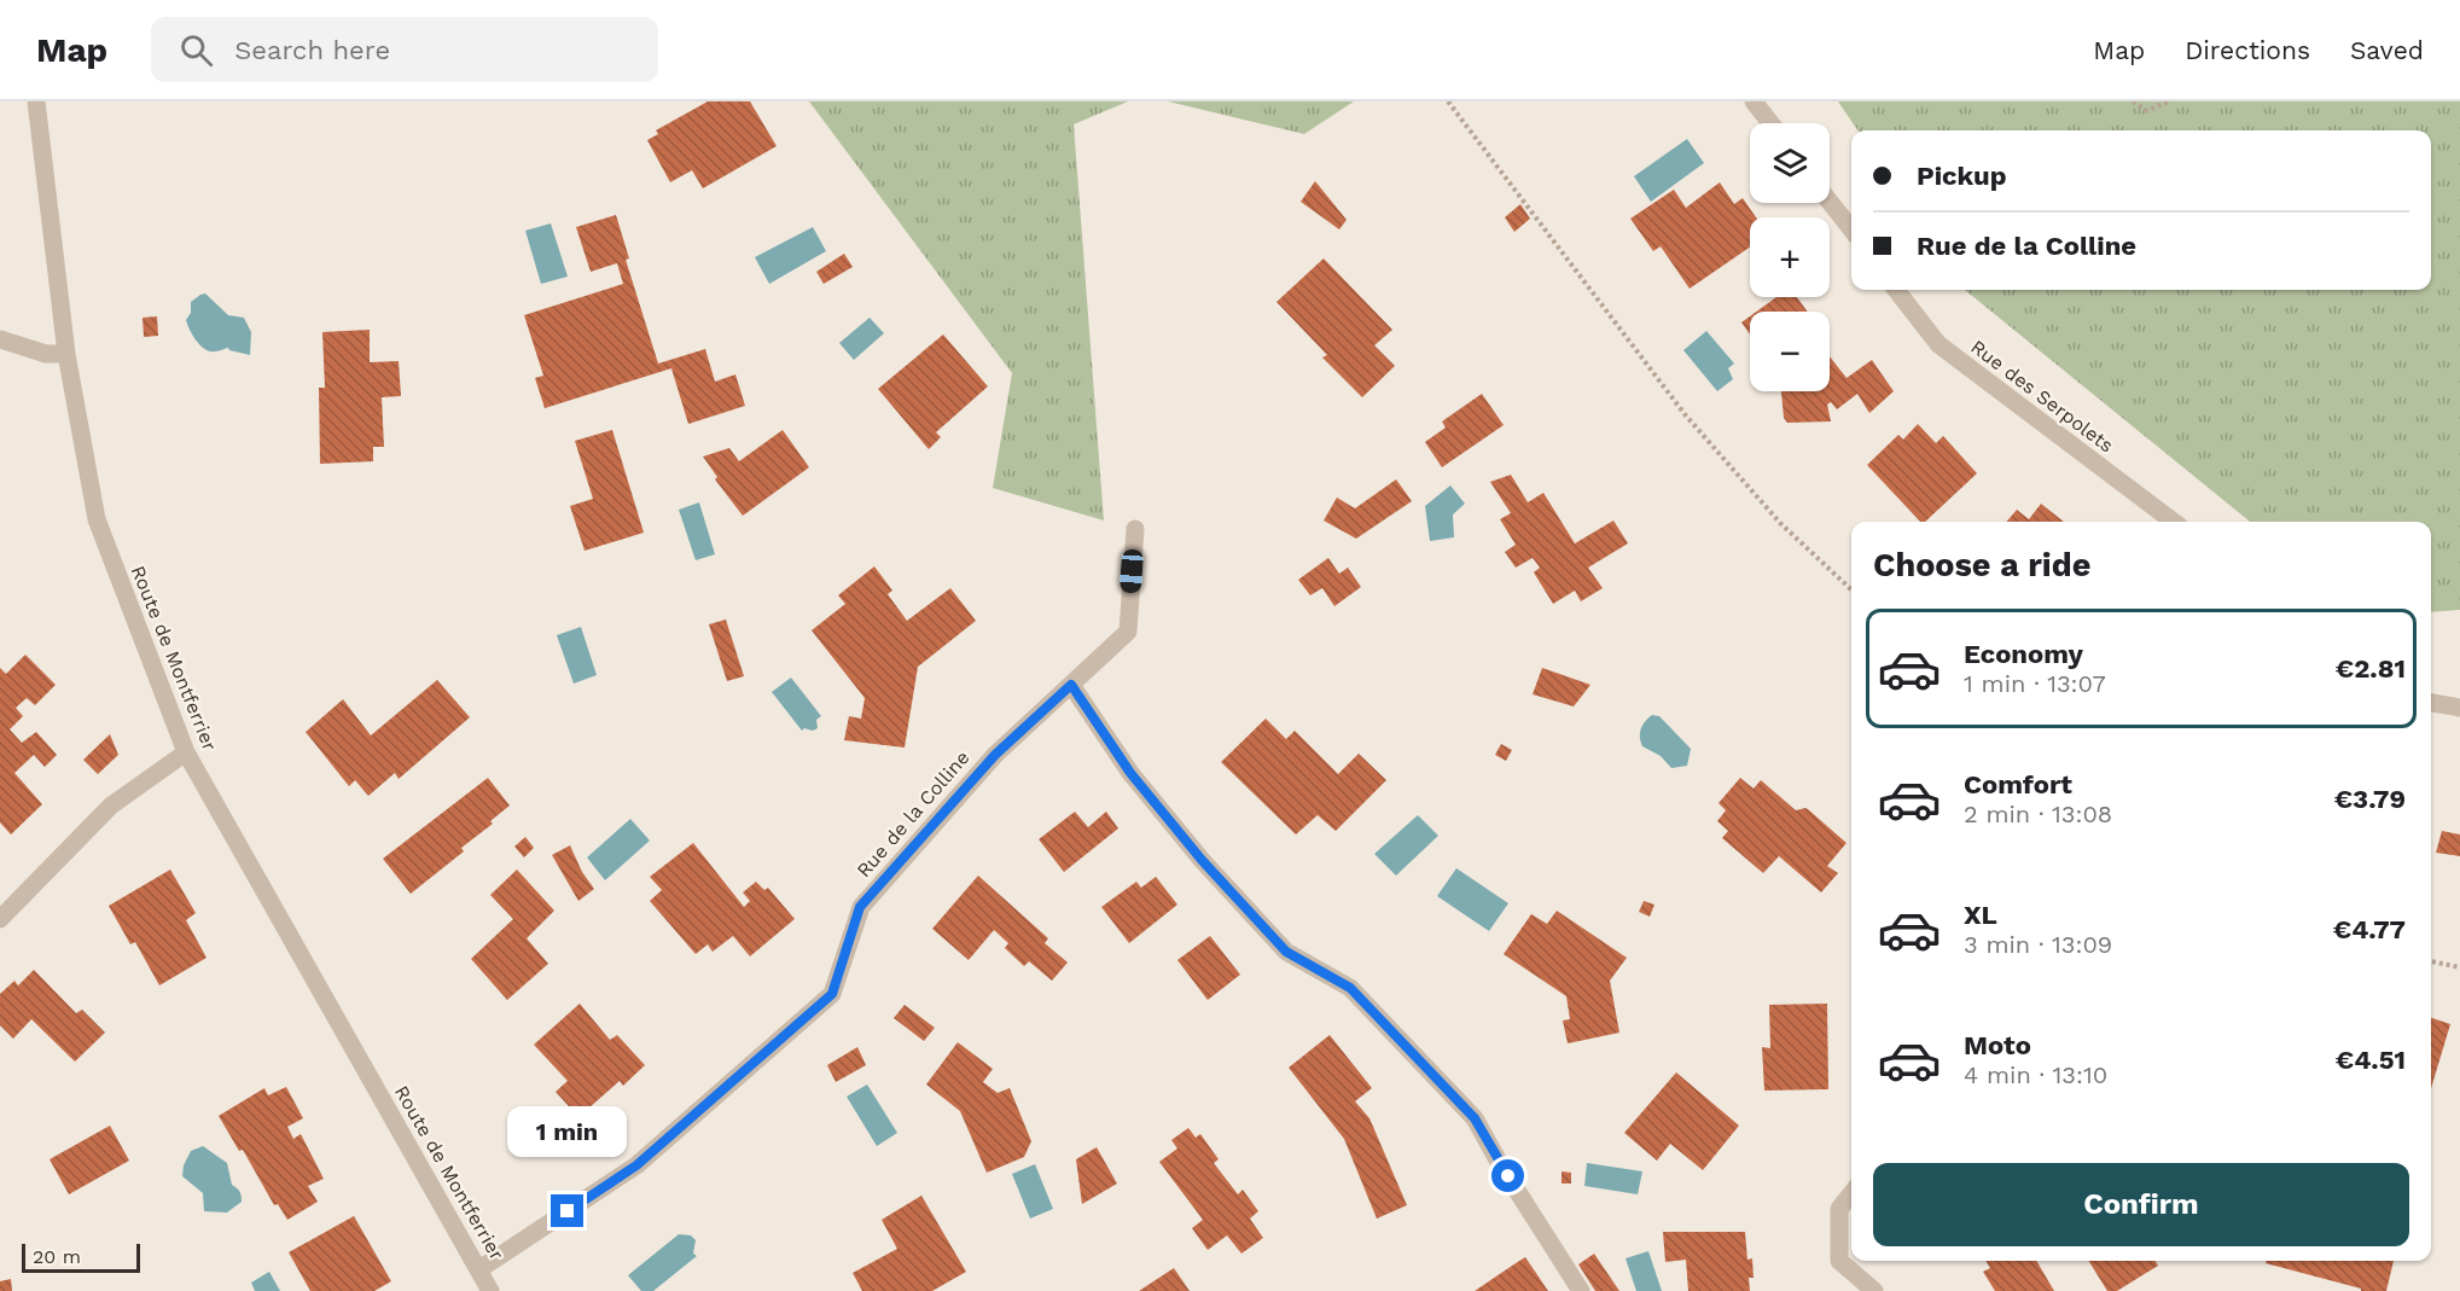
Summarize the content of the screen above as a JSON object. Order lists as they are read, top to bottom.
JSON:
{
  "streets": {
    "street": ["Rue des Serpolets", "Route de Montferrier", "Rue de la Colline"]
  },
  "crossings": [
    ["Route de Montferrier", "Rue de la Colline"]
  ],
  "scale_bar": "20 m",
  "page": {
    "header": "Map",
    "search": "Search here",
    "nav": ["Map", "Directions", "Saved"],
    "map_buttons": ["+", "−"],
    "banner": ["Pickup", "Rue de la Colline"],
    "heading": "Choose a ride",
    "list": [
      {
        "name": "Economy",
        "note": "1 min · 13:07",
        "value": "€2.81"
      },
      {
        "name": "Comfort",
        "note": "2 min · 13:08",
        "value": "€3.79"
      },
      {
        "name": "XL",
        "note": "3 min · 13:09",
        "value": "€4.77"
      },
      {
        "name": "Moto",
        "note": "4 min · 13:10",
        "value": "€4.51"
      }
    ],
    "bubble": "1 min",
    "buttons": "Confirm",
    "scale": "20 m"
  }
}
